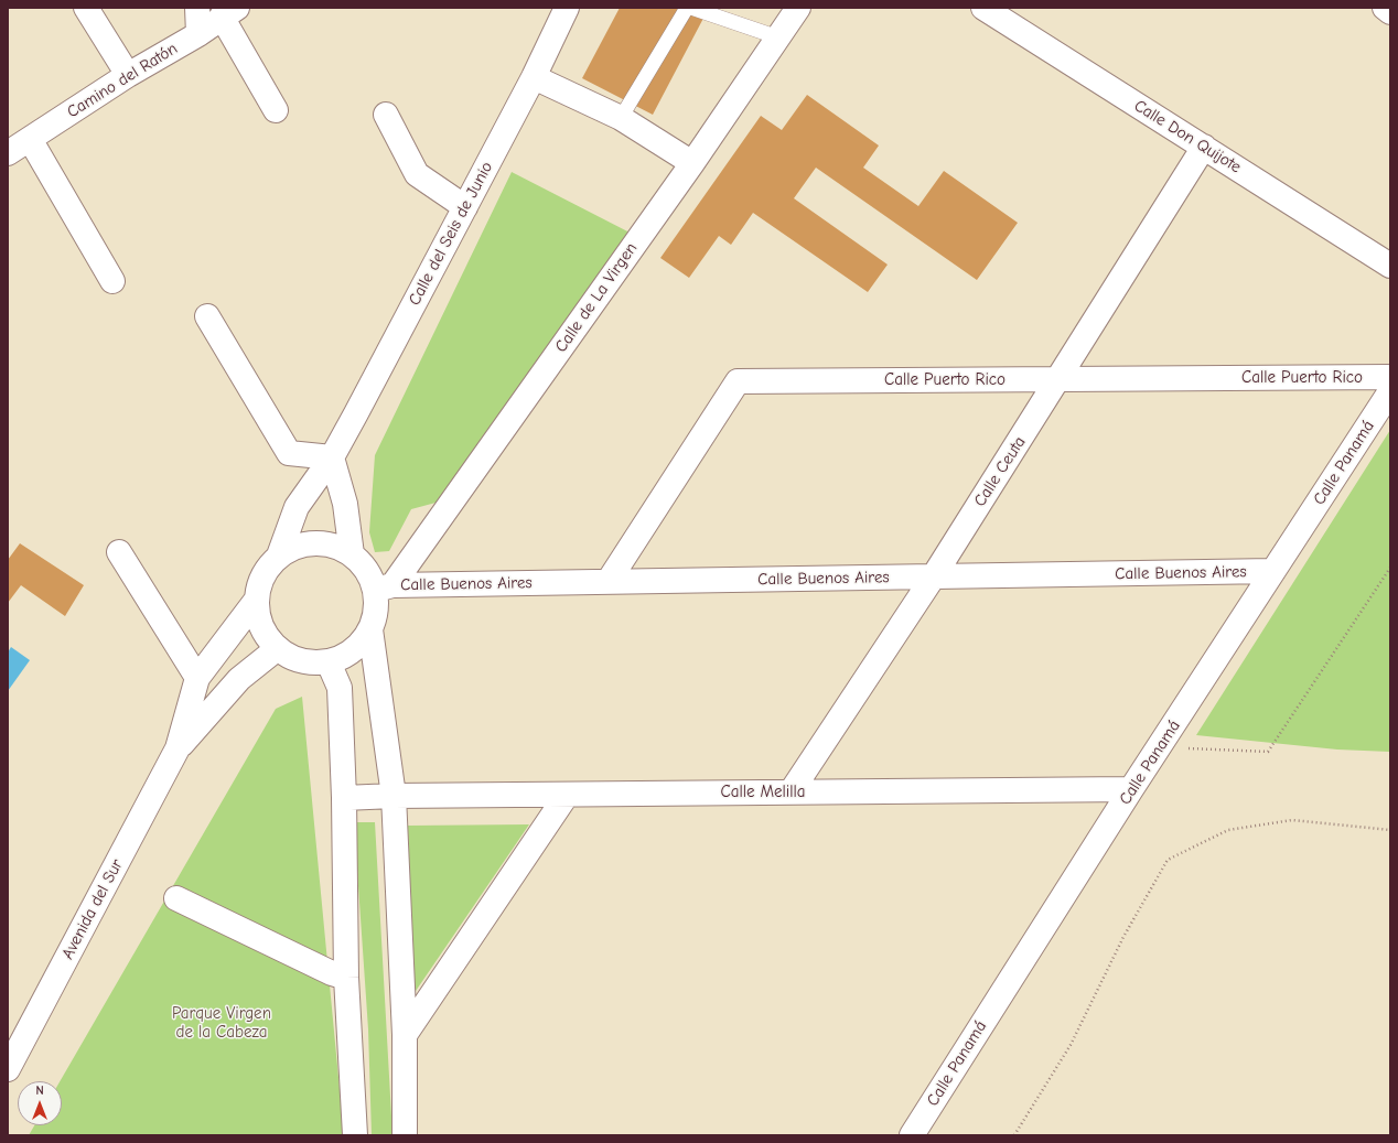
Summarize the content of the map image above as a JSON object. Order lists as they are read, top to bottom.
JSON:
{
  "streets": {
    "street": [
      "Camino del Ratón",
      "Calle Don Quijote",
      "Calle del Seis de Junio",
      "Calle de La Virgen",
      "Calle Puerto Rico",
      "Calle Panamá",
      "Calle Ceuta",
      "Calle Buenos Aires",
      "Calle Melilla",
      "Avenida del Sur"
    ]
  },
  "crossings": [
    ["Calle Don Quijote", "Calle Ceuta"],
    ["Calle del Seis de Junio", "Calle de La Virgen"],
    ["Calle del Seis de Junio", "Calle Buenos Aires"],
    ["Calle del Seis de Junio", "Avenida del Sur"],
    ["Calle de La Virgen", "Calle Buenos Aires"],
    ["Calle de La Virgen", "Avenida del Sur"],
    ["Calle Puerto Rico", "Calle Ceuta"],
    ["Calle Puerto Rico", "Calle Buenos Aires"],
    ["Calle Panamá", "Calle Buenos Aires"],
    ["Calle Panamá", "Calle Melilla"],
    ["Calle Ceuta", "Calle Buenos Aires"],
    ["Calle Ceuta", "Calle Melilla"],
    ["Calle Buenos Aires", "Avenida del Sur"]
  ],
  "parks": ["Parque Virgen de la Cabeza"],
  "north": "top"
}
